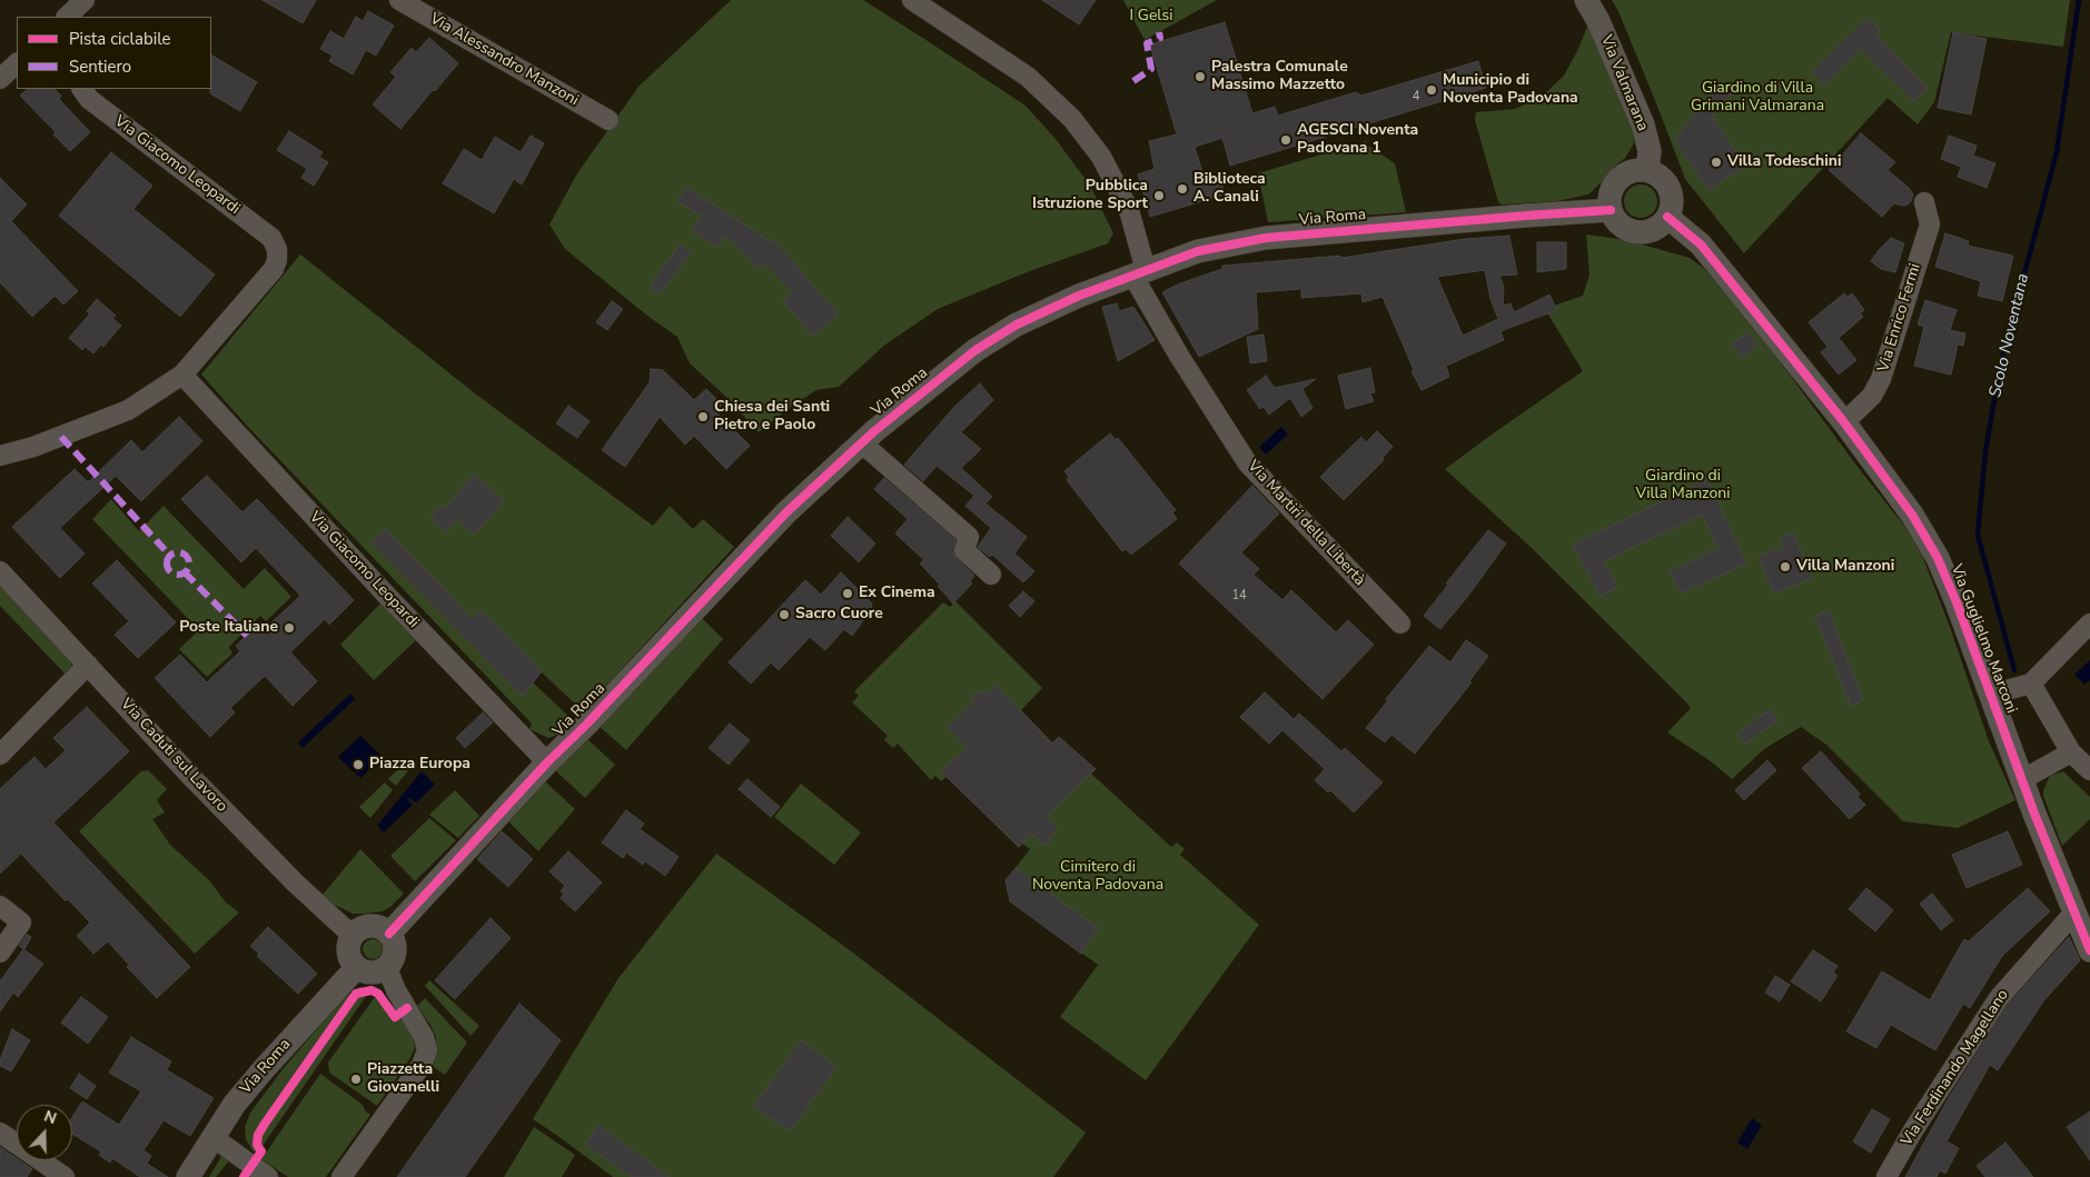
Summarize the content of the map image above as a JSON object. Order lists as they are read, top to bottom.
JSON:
{
  "streets": {
    "street": [
      "Via Alessandro Manzoni",
      "Via Valmarana",
      "Via Giacomo Leopardi",
      "Via Roma",
      "Via Enrico Fermi",
      "Via Martiri della Libertà",
      "Via Guglielmo Marconi",
      "Via Caduti sul Lavoro",
      "Via Ferdinando Magellano"
    ]
  },
  "crossings": [
    ["Via Valmarana", "Via Roma"],
    ["Via Valmarana", "Via Guglielmo Marconi"],
    ["Via Giacomo Leopardi", "Via Roma"],
    ["Via Roma", "Via Martiri della Libertà"],
    ["Via Roma", "Via Guglielmo Marconi"],
    ["Via Roma", "Via Caduti sul Lavoro"],
    ["Via Enrico Fermi", "Via Guglielmo Marconi"],
    ["Via Guglielmo Marconi", "Via Ferdinando Magellano"]
  ],
  "water": ["Scolo Noventana"],
  "parks": [
    "I Gelsi",
    "Giardino di Villa Grimani Valmarana",
    "Giardino di Villa Manzoni",
    "Cimitero di Noventa Padovana"
  ],
  "places": [
    "Palestra Comunale Massimo Mazzetto",
    "Municipio di Noventa Padovana",
    "AGESCI Noventa Padovana 1",
    "Villa Todeschini",
    "Biblioteca A. Canali",
    "Pubblica Istruzione Sport",
    "Chiesa dei Santi Pietro e Paolo",
    "Villa Manzoni",
    "Ex Cinema",
    "Sacro Cuore",
    "Poste Italiane",
    "Piazza Europa",
    "Piazzetta Giovanelli"
  ],
  "house_numbers": ["4", "14"],
  "legend": ["Pista ciclabile", "Sentiero"],
  "north": "top"
}
